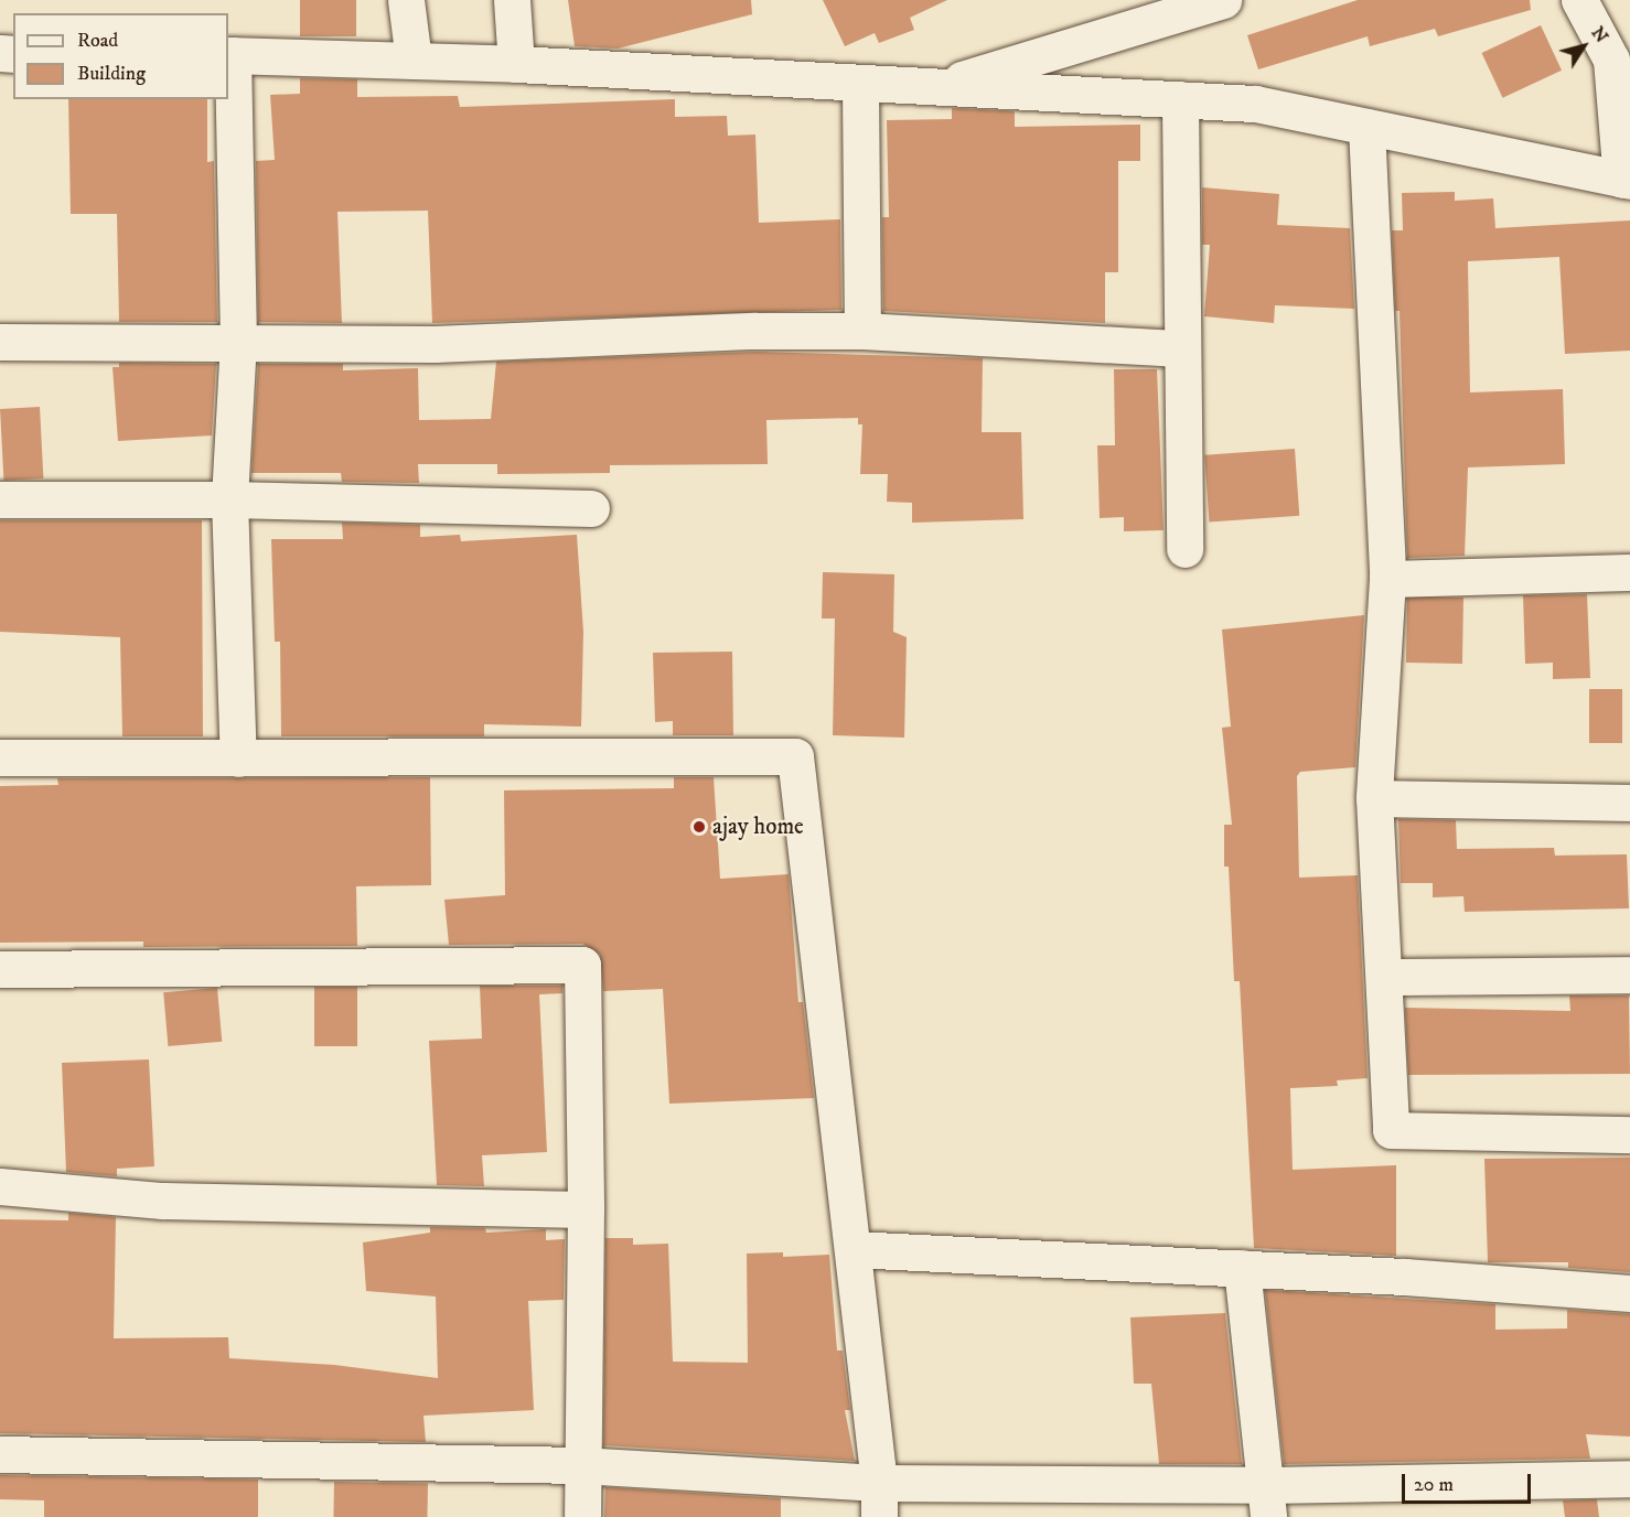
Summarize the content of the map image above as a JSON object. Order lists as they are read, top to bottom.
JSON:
{
  "places": ["ajay home"],
  "legend": ["Road", "Building"],
  "scale_bar": "20 m",
  "north": "top right"
}
